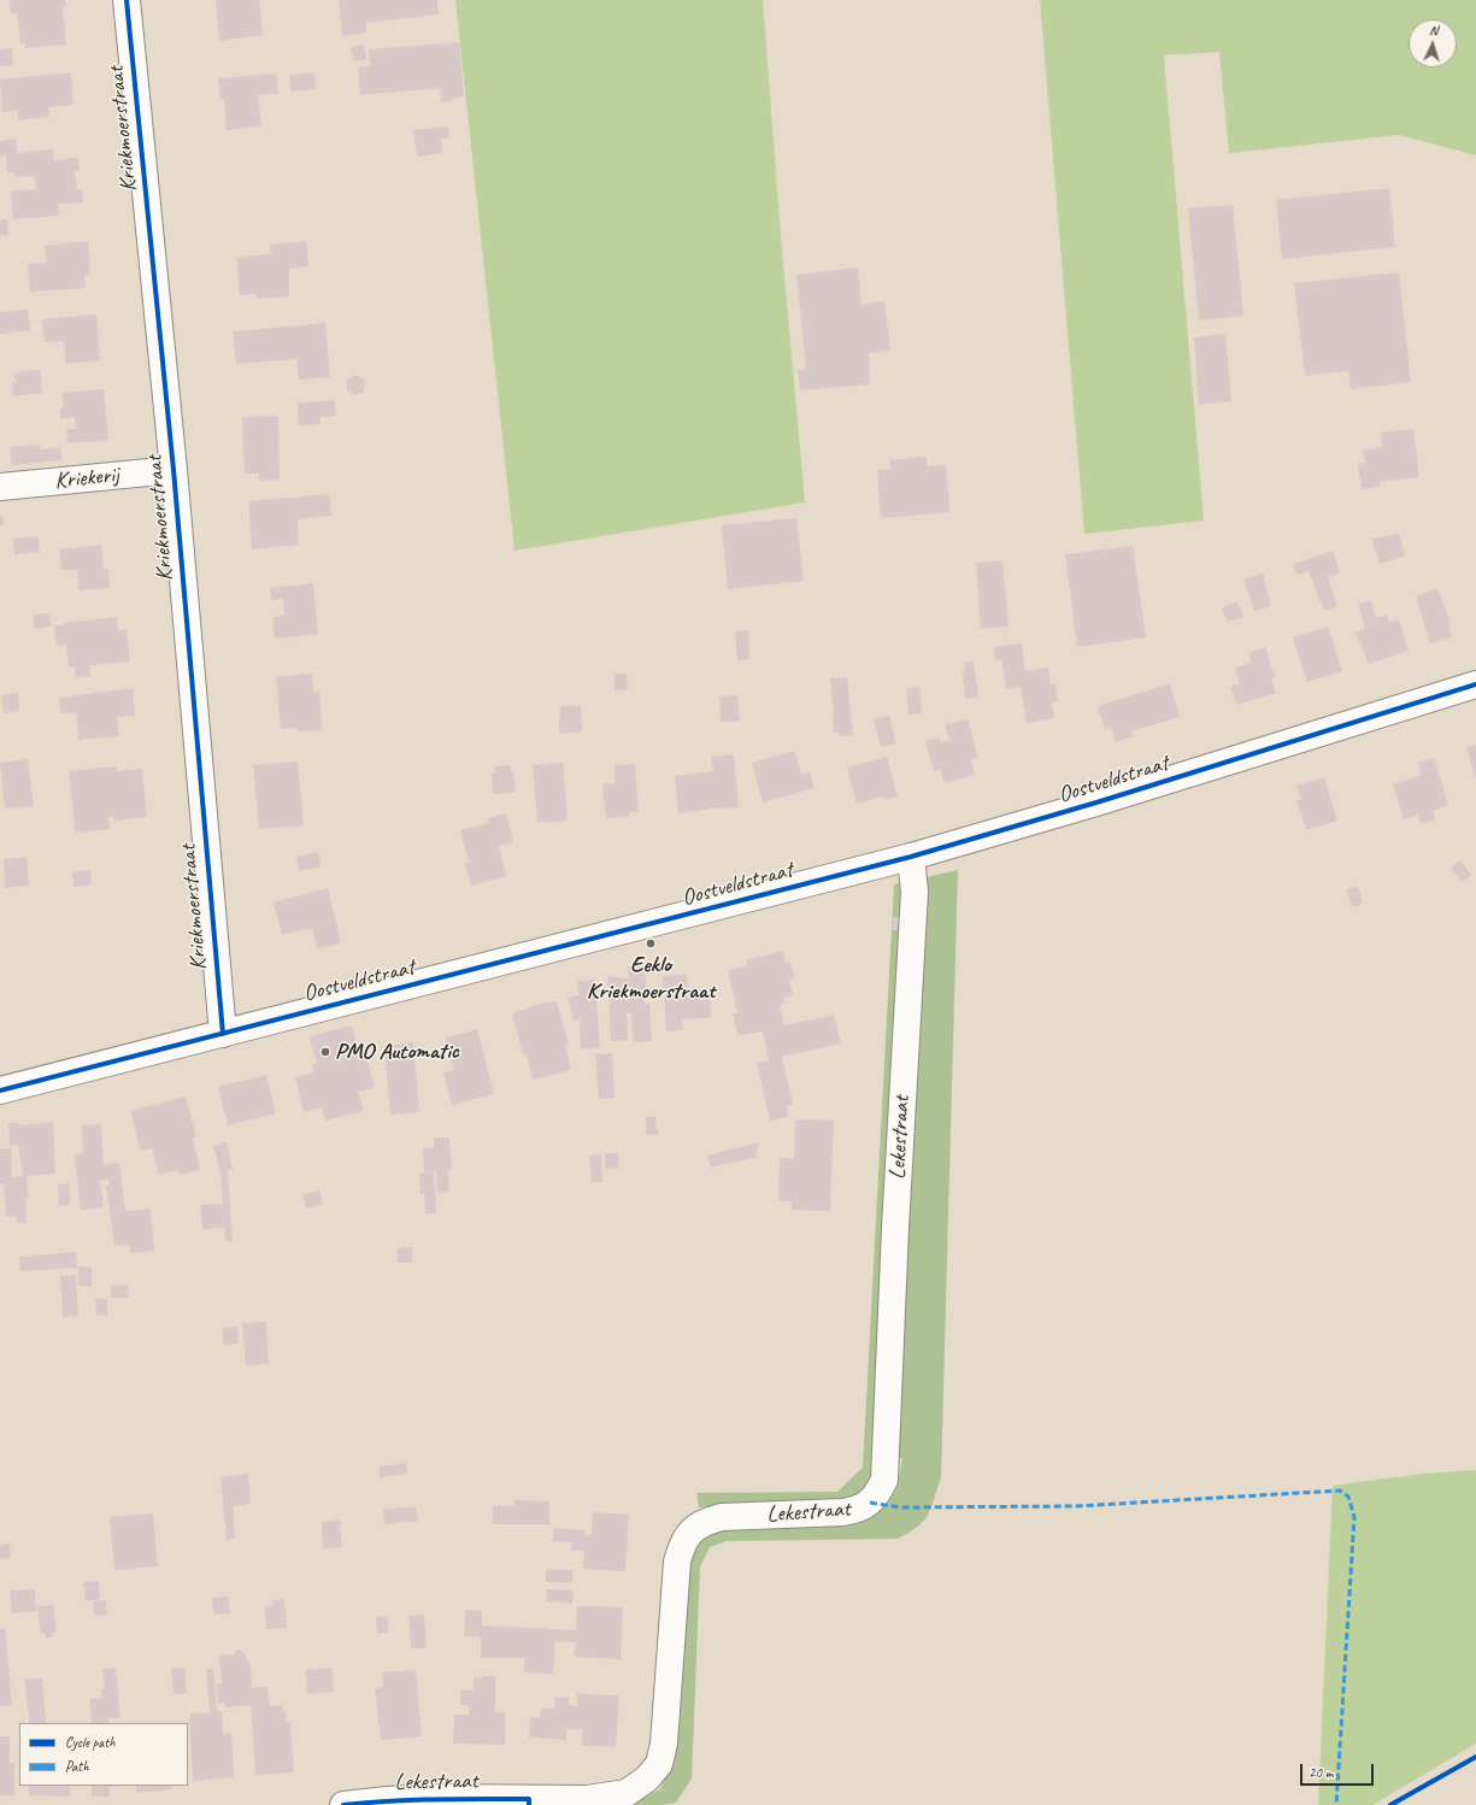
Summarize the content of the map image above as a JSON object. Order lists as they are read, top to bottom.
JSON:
{
  "streets": {
    "street": [
      "Kriekmoerstraat",
      "Kriekerij",
      "Oostveldstraat",
      "Lekestraat"
    ]
  },
  "crossings": [
    ["Kriekmoerstraat", "Kriekerij"],
    ["Kriekmoerstraat", "Oostveldstraat"],
    ["Oostveldstraat", "Lekestraat"]
  ],
  "places": ["Eeklo Kriekmoerstraat", "PMO Automatic"],
  "legend": ["Cycle path", "Path"],
  "scale_bar": "20 m",
  "north": "top"
}
